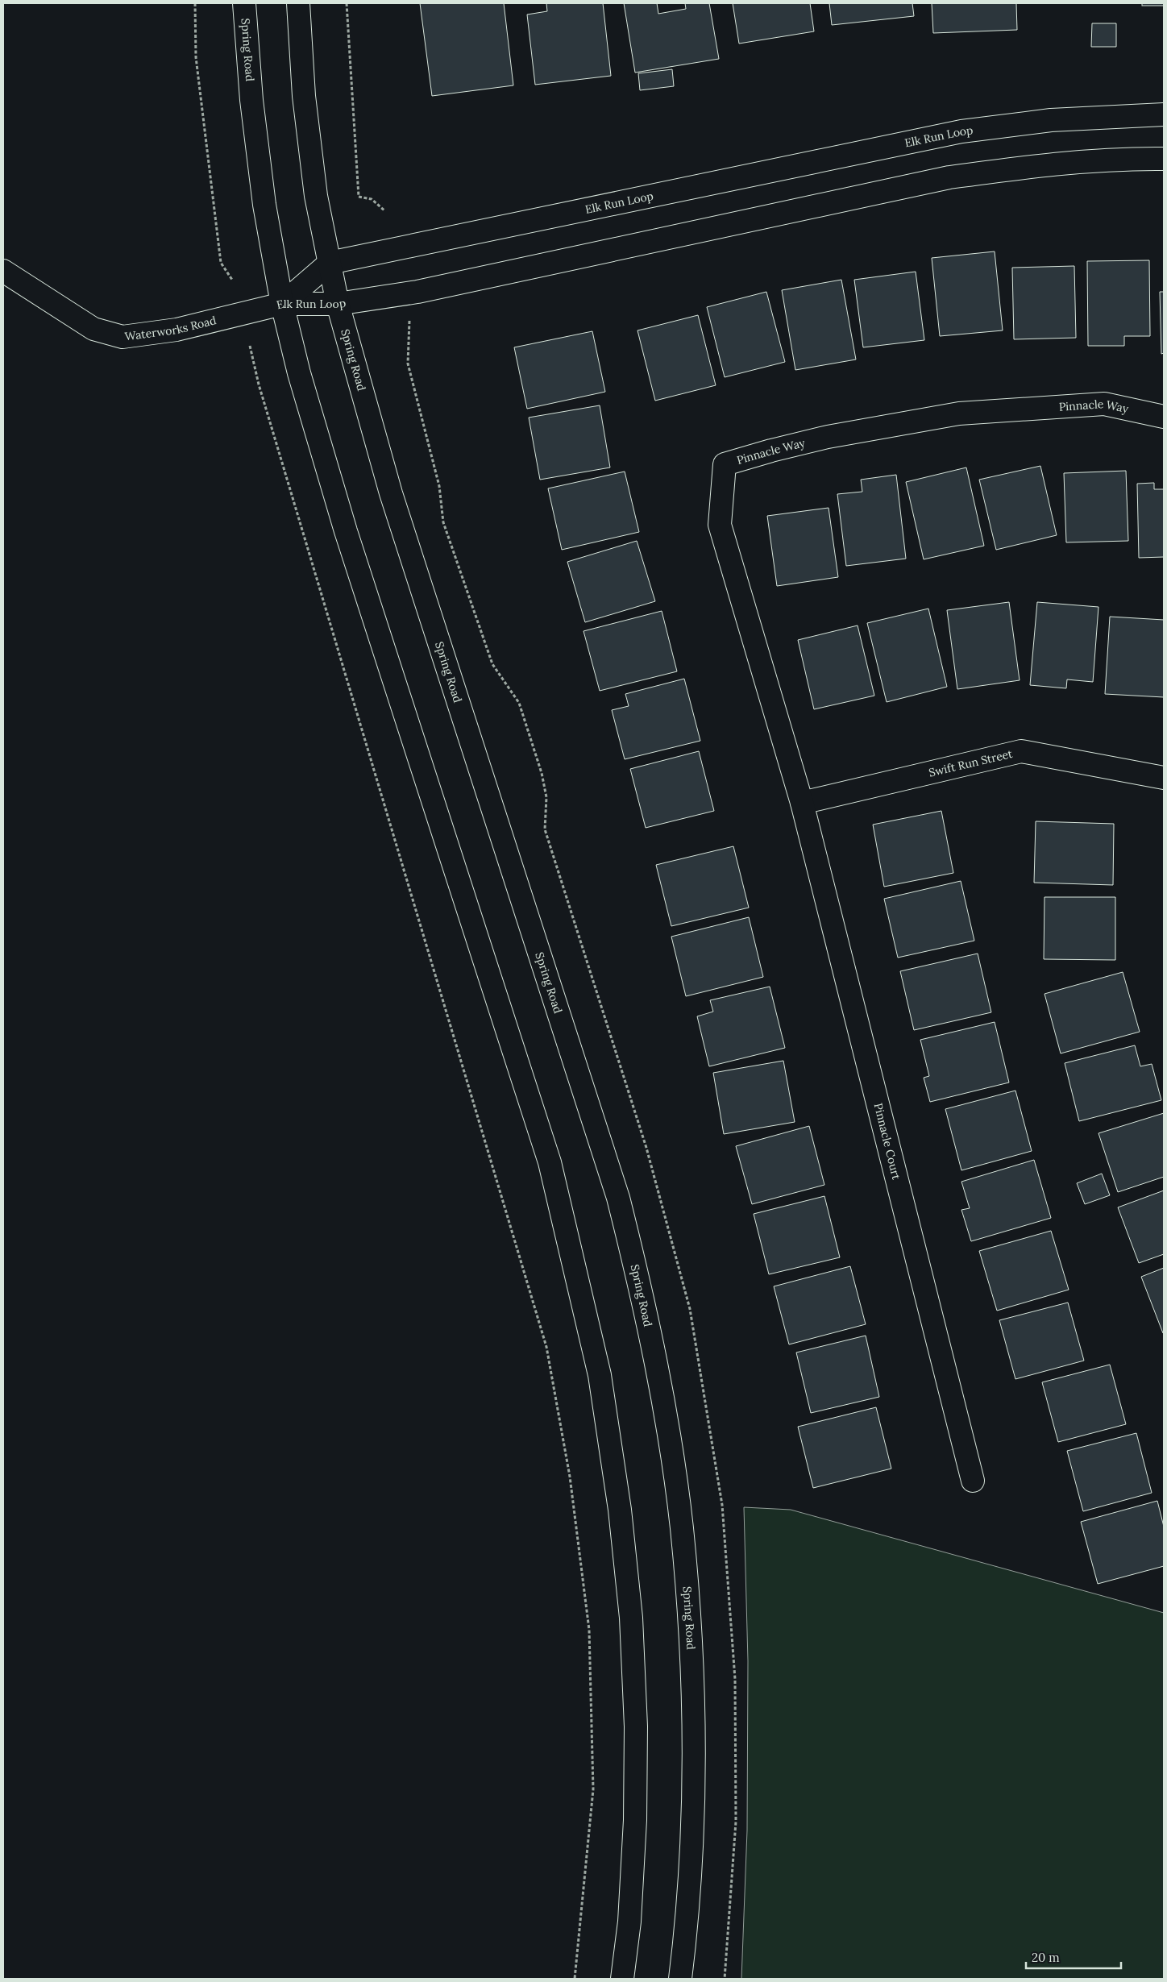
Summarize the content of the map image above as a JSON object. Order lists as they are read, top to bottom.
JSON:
{
  "streets": {
    "main road": [
      "Spring Road",
      "Elk Run Loop",
      "Waterworks Road",
      "Pinnacle Way",
      "Swift Run Street",
      "Pinnacle Court"
    ]
  },
  "crossings": [
    ["Spring Road", "Elk Run Loop"],
    ["Spring Road", "Waterworks Road"],
    ["Elk Run Loop", "Waterworks Road"],
    ["Pinnacle Way", "Swift Run Street"],
    ["Pinnacle Way", "Pinnacle Court"],
    ["Swift Run Street", "Pinnacle Court"]
  ],
  "scale_bar": "20 m"
}
